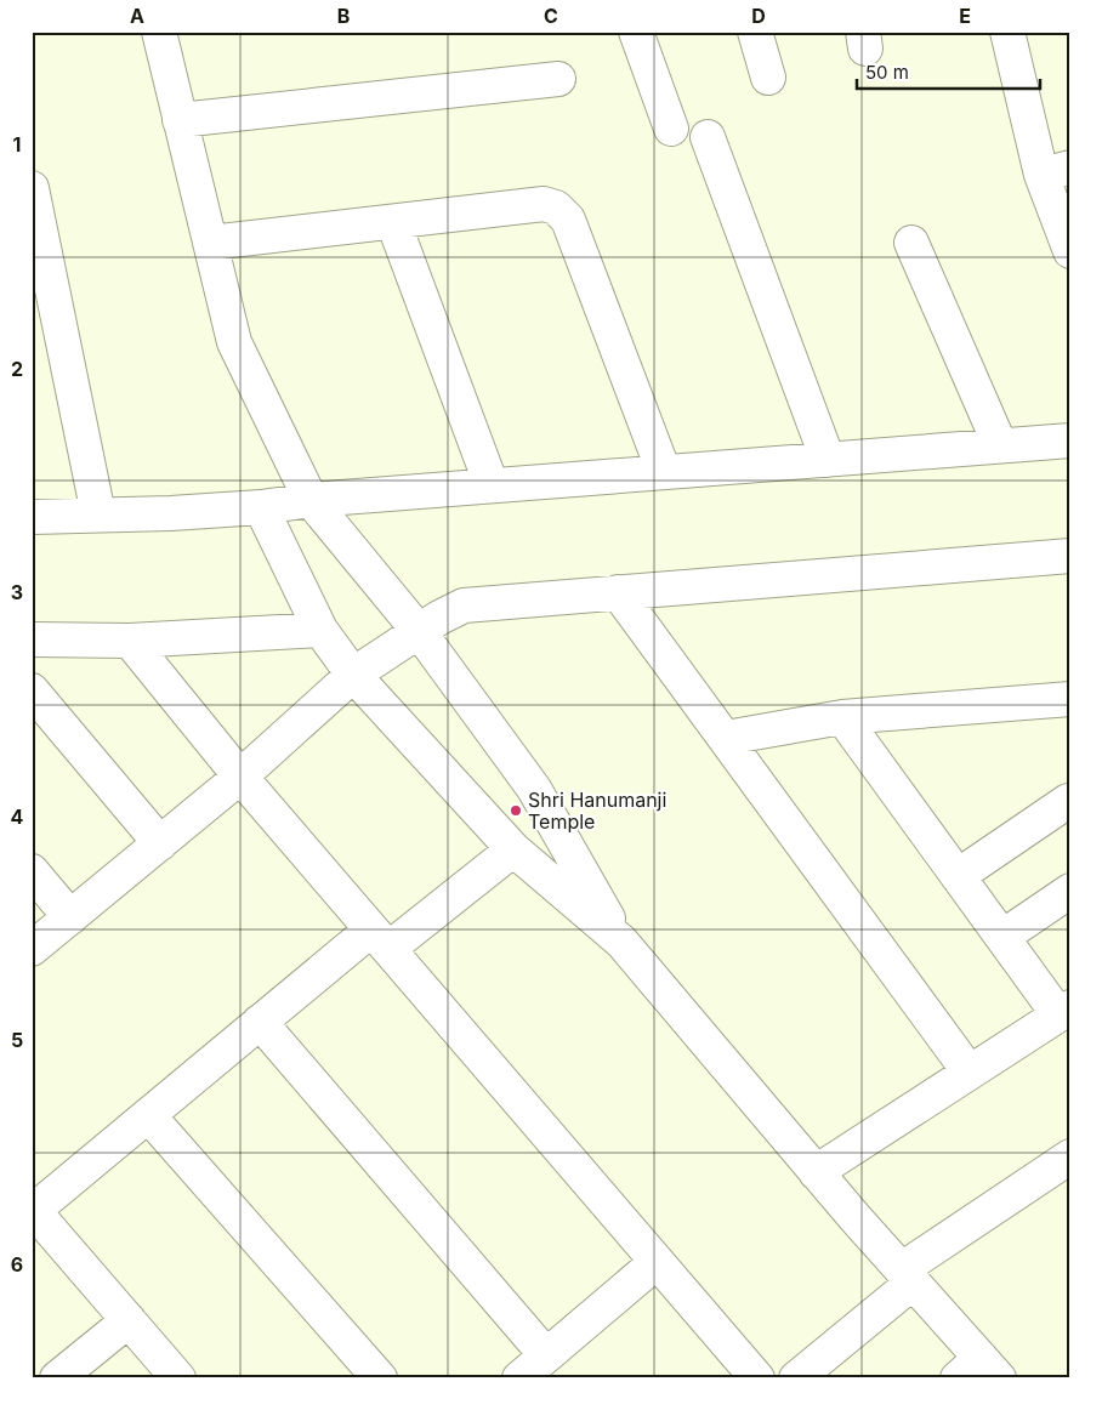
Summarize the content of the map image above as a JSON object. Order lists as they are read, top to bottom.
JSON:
{
  "places": ["Shri Hanumanji Temple"],
  "scale_bar": "50 m",
  "grid": {
    "columns": [
      "A",
      "B",
      "C",
      "D",
      "E"
    ],
    "rows": [
      "1",
      "2",
      "3",
      "4",
      "5",
      "6"
    ]
  }
}
